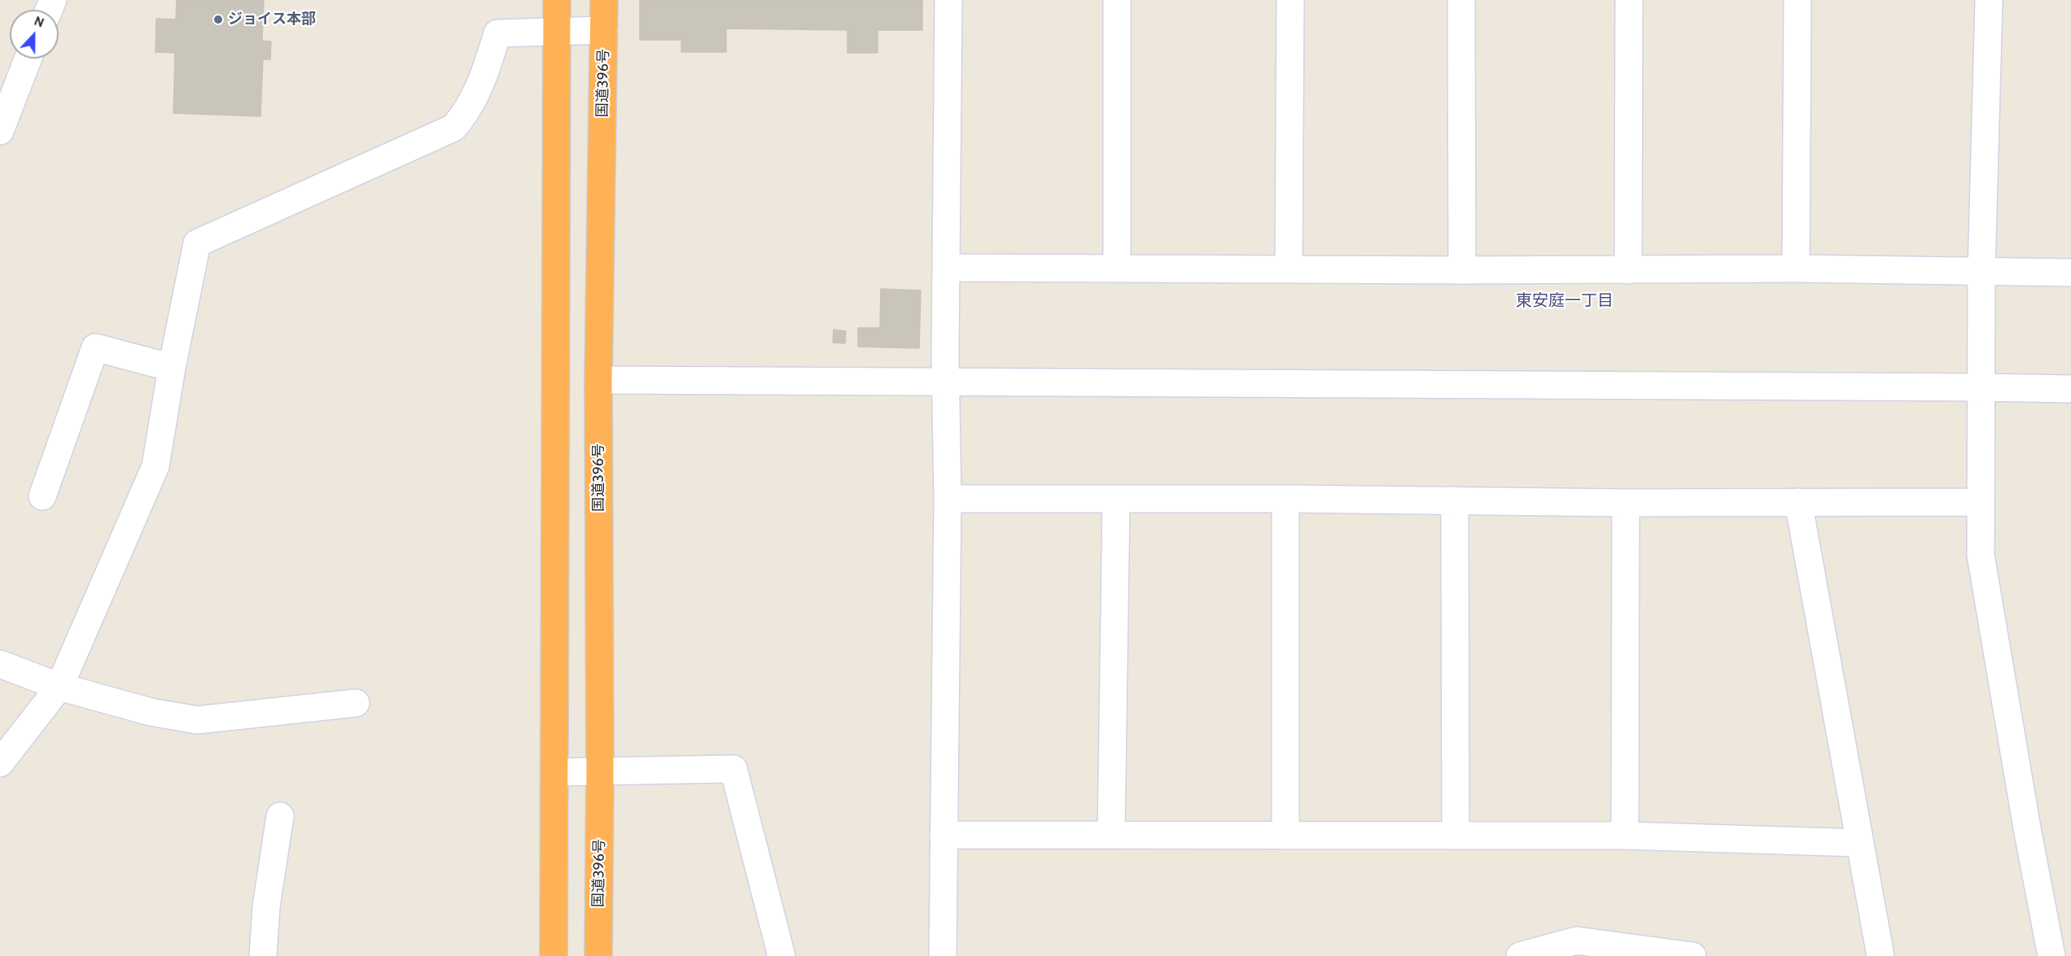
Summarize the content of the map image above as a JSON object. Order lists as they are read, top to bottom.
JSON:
{
  "streets": {
    "highway": ["国道396号"]
  },
  "districts": ["東安庭一丁目"],
  "places": ["ジョイス本部"],
  "north": "top"
}
